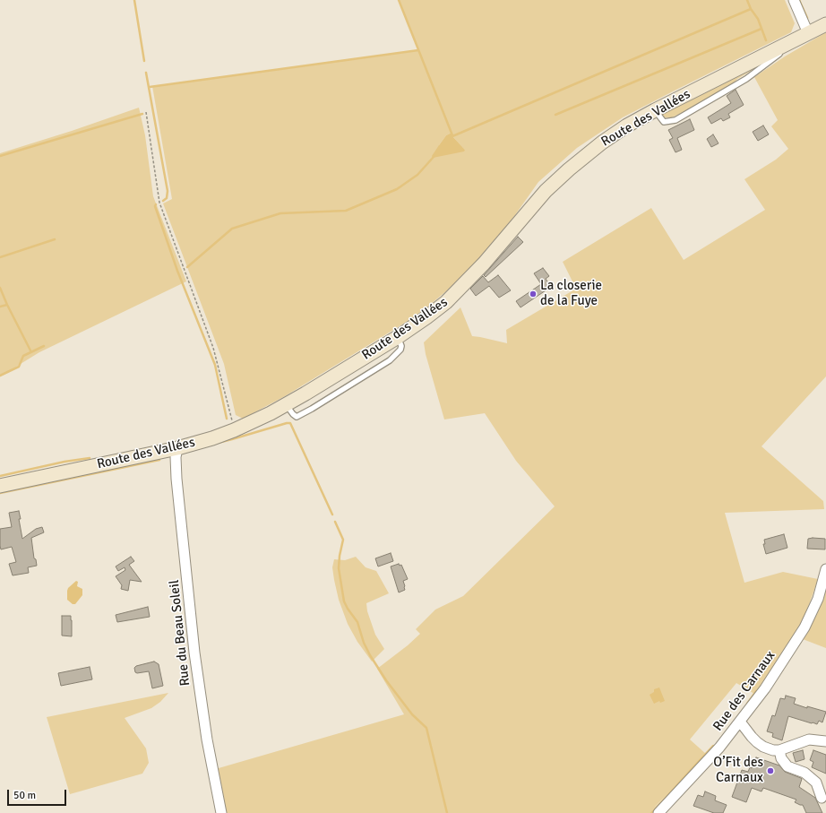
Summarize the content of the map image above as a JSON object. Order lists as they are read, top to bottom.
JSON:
{
  "streets": {
    "main road": ["Route des Vallées"],
    "street": ["Rue du Beau Soleil", "Rue des Carnaux"]
  },
  "crossings": [
    ["Route des Vallées", "Rue du Beau Soleil"]
  ],
  "places": ["La closerie de la Fuye", "O’Fit des Carnaux"],
  "scale_bar": "50 m"
}
